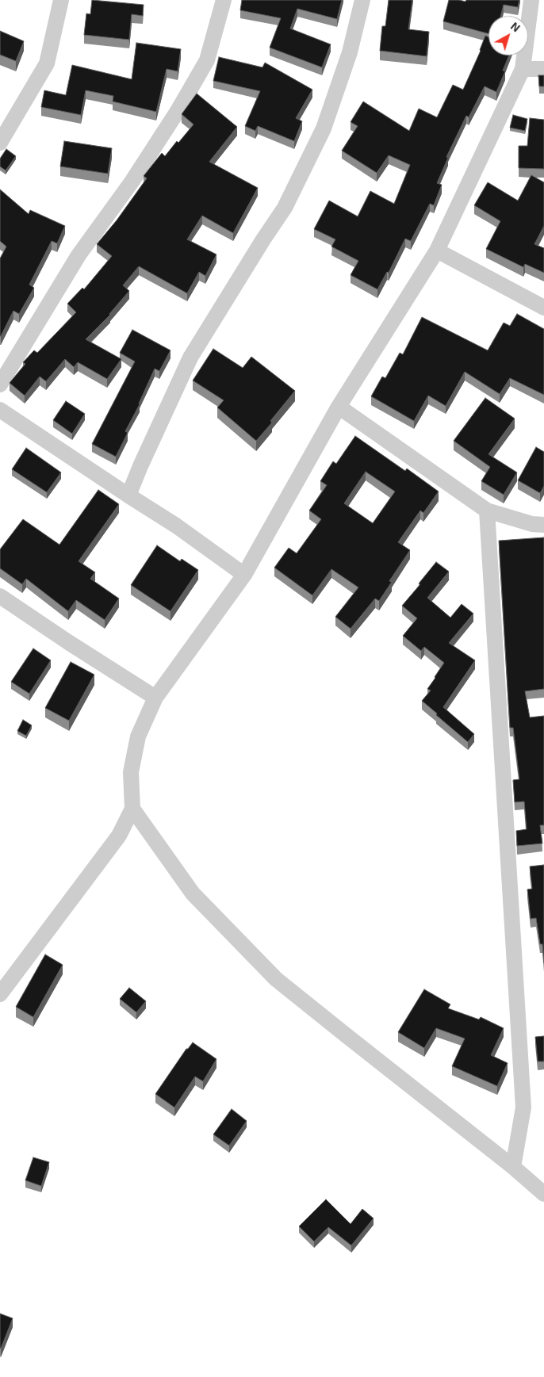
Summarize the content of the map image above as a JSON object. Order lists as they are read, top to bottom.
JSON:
{
  "north": "top right"
}
